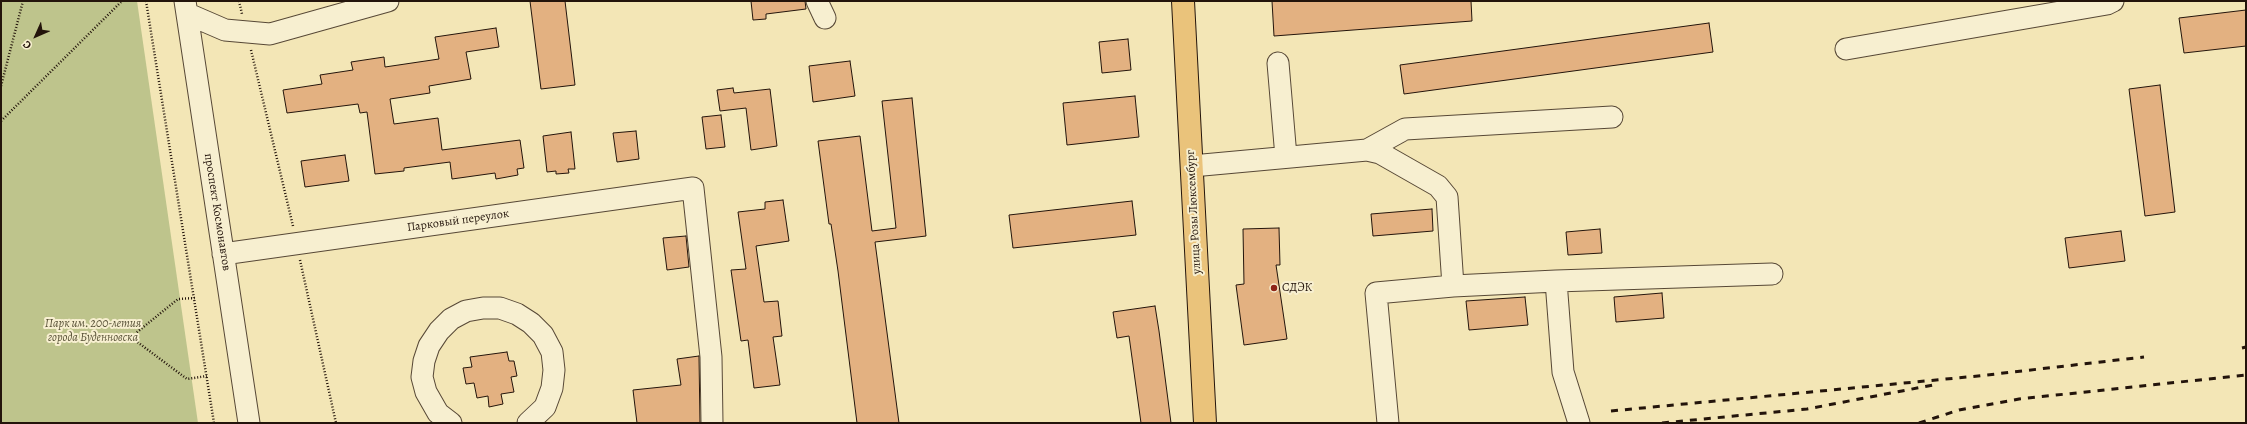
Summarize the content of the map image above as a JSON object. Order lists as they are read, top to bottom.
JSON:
{
  "streets": {
    "main road": ["улица Розы Люксембург"],
    "street": ["проспект Космонавтов", "Парковый переулок"]
  },
  "crossings": [
    ["проспект Космонавтов", "Парковый переулок"]
  ],
  "parks": ["Парк им. 200-летия города Буденновска"],
  "places": ["СДЭК"],
  "north": "bottom left"
}
